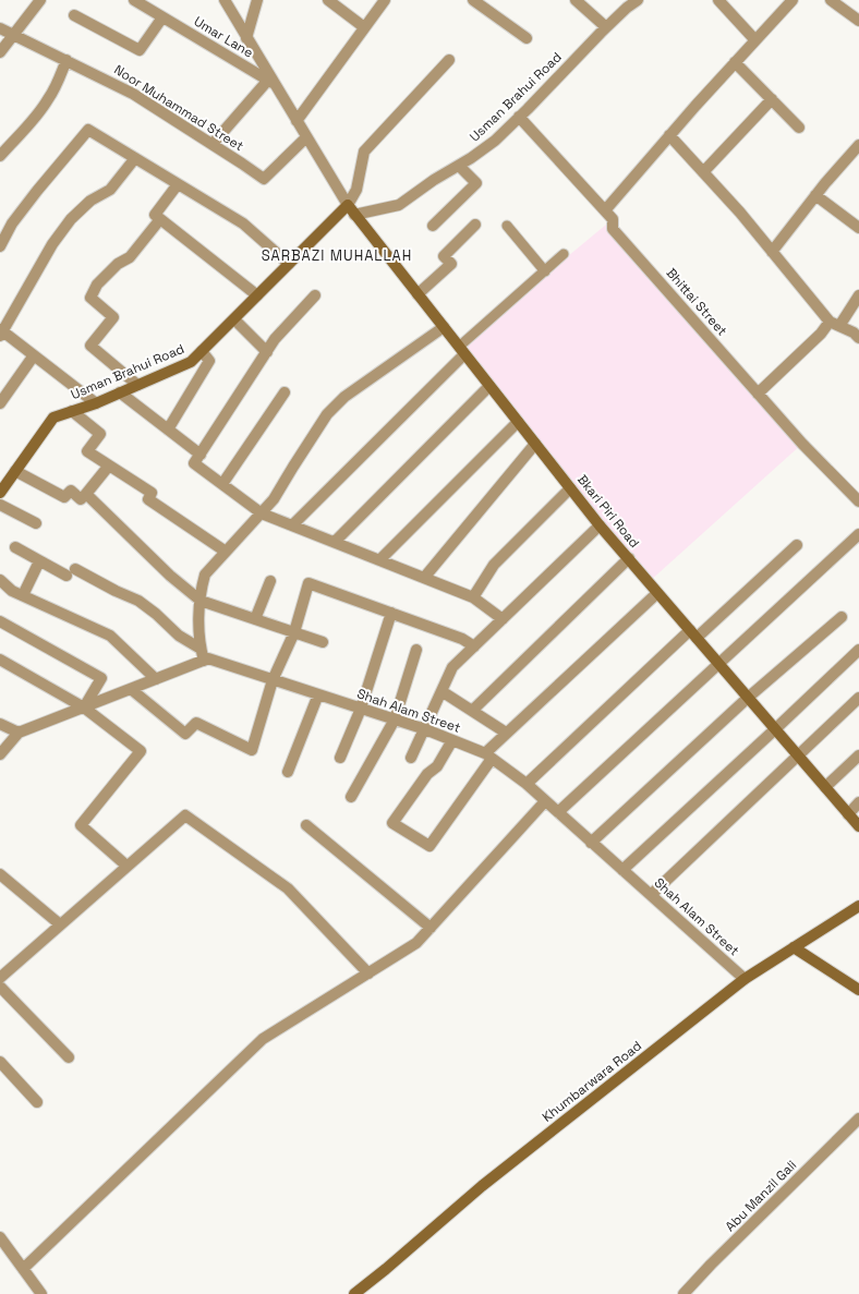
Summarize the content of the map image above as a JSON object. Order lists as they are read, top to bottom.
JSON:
{
  "streets": {
    "street": [
      "Umar Lane",
      "Usman Brahui Road",
      "Noor Muhammad Street",
      "Bhittai Street",
      "Bkari Piri Road",
      "Shah Alam Street",
      "Khumbarwara Road",
      "Abu Manzil Gali"
    ]
  },
  "crossings": [
    ["Usman Brahui Road", "Bhittai Street"],
    ["Usman Brahui Road", "Bkari Piri Road"],
    ["Shah Alam Street", "Khumbarwara Road"]
  ],
  "districts": ["SARBAZI MUHALLAH"]
}
